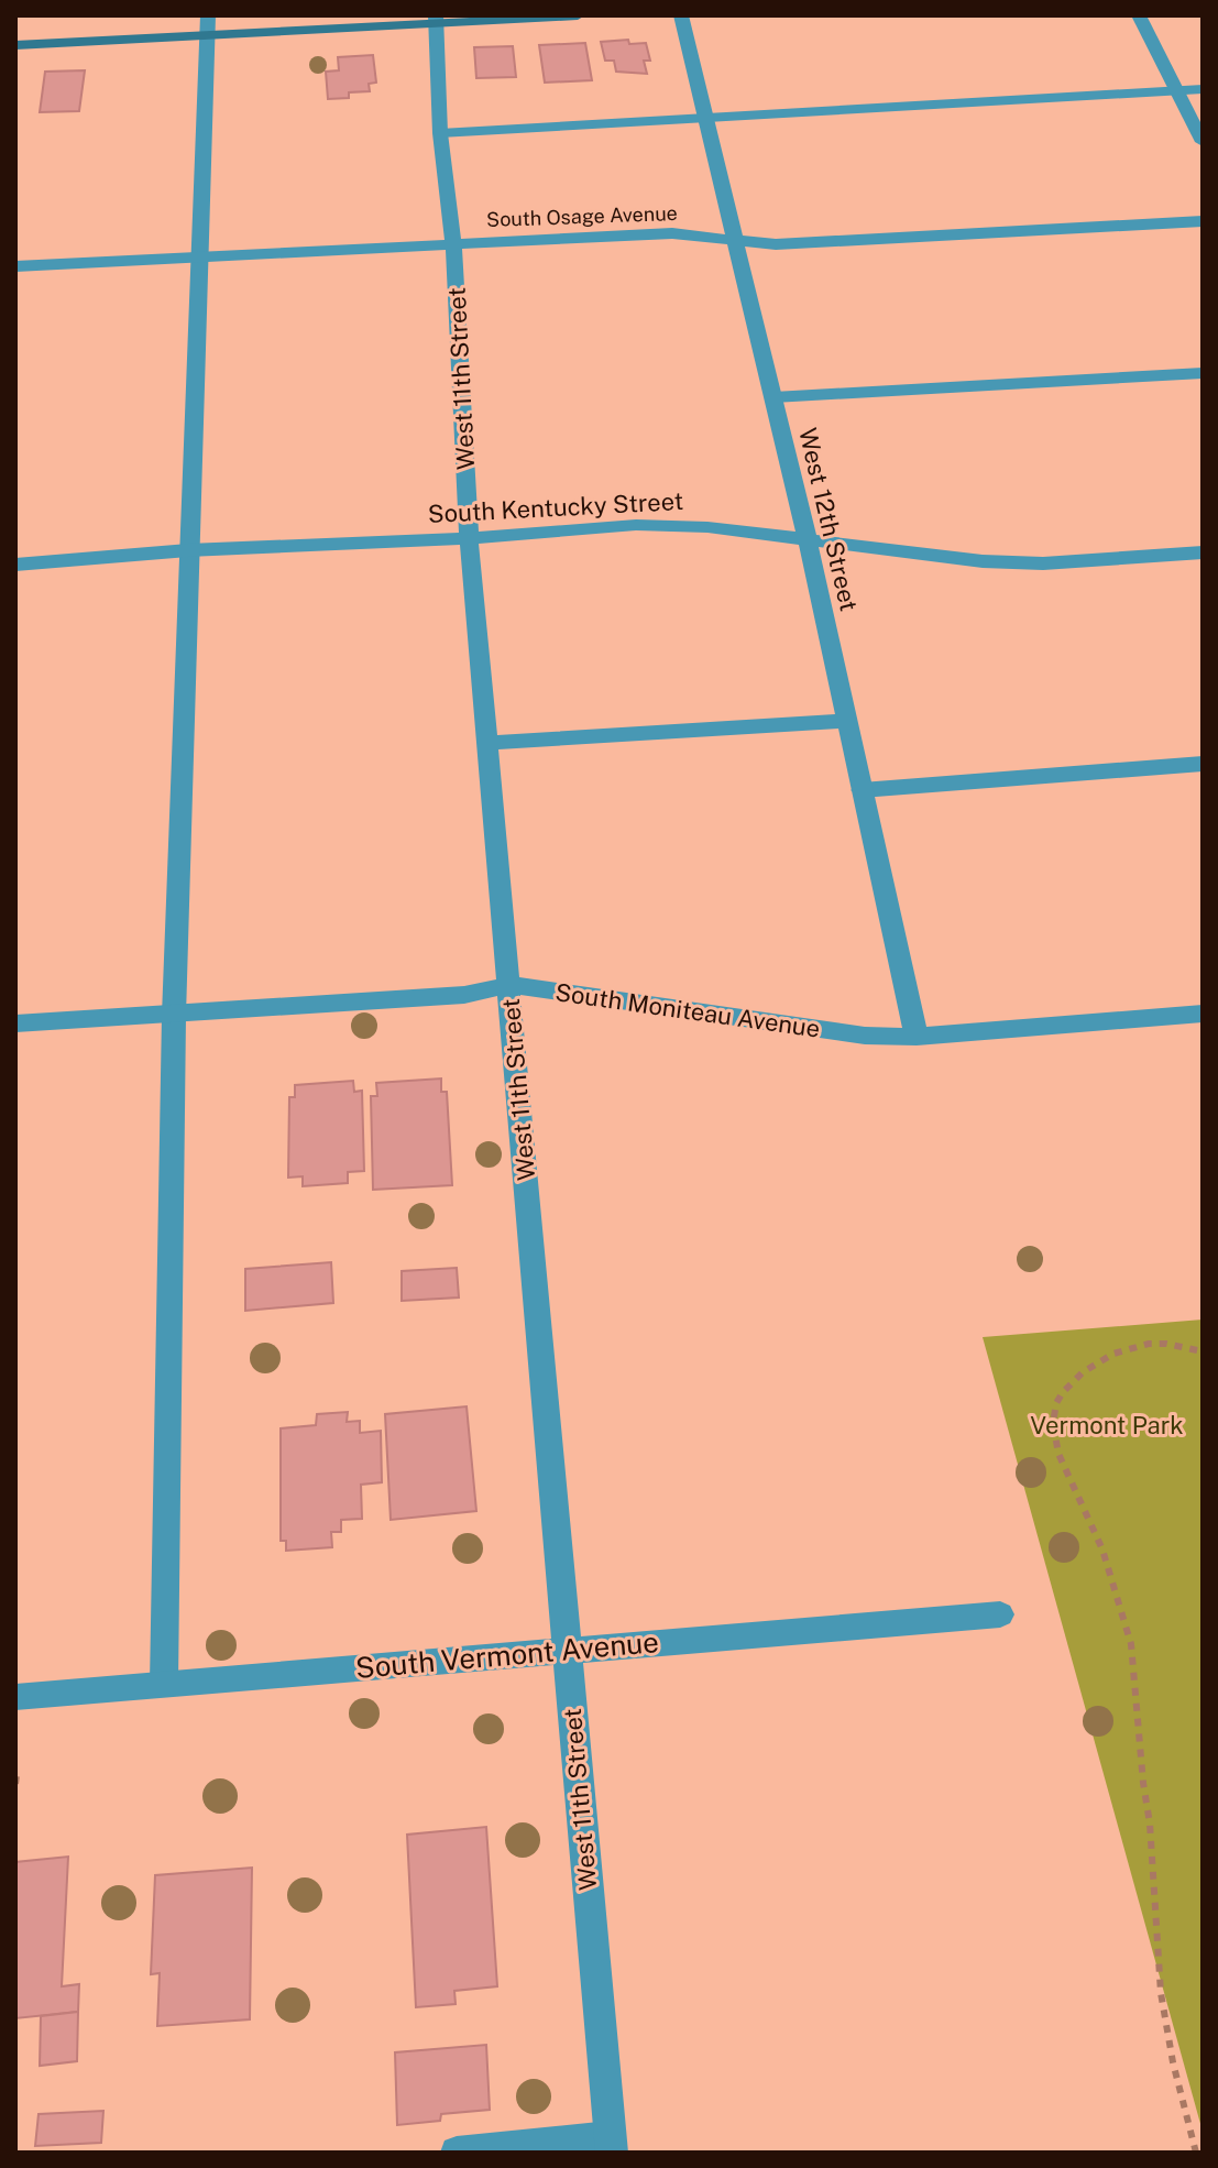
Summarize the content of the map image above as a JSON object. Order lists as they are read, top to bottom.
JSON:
{
  "streets": {
    "street": [
      "South Osage Avenue",
      "West 11th Street",
      "South Kentucky Street",
      "West 12th Street",
      "South Moniteau Avenue",
      "South Vermont Avenue"
    ]
  },
  "crossings": [
    ["South Osage Avenue", "West 11th Street"],
    ["South Osage Avenue", "West 12th Street"],
    ["West 11th Street", "South Kentucky Street"],
    ["West 11th Street", "South Moniteau Avenue"],
    ["West 11th Street", "South Vermont Avenue"],
    ["South Kentucky Street", "West 12th Street"],
    ["West 12th Street", "South Moniteau Avenue"]
  ],
  "parks": ["Vermont Park"]
}
